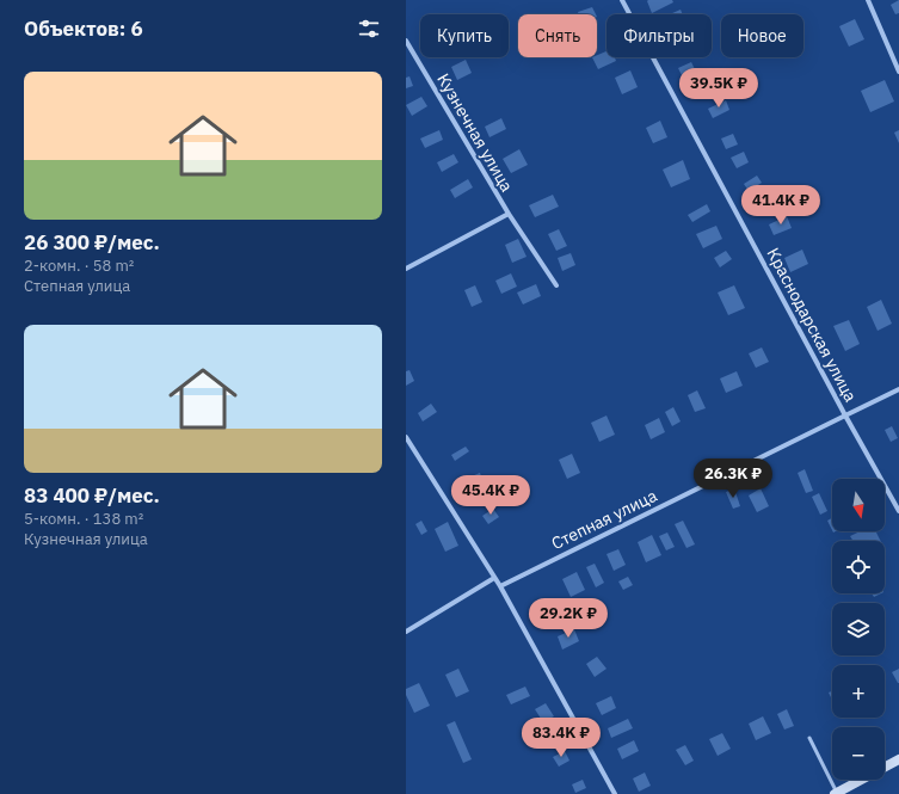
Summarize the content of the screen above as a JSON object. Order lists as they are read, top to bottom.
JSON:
{
  "streets": {
    "street": ["Кузнечная улица", "Краснодарская улица", "Степная улица"]
  },
  "crossings": [
    ["Краснодарская улица", "Степная улица"]
  ],
  "north": "bottom",
  "page": {
    "heading": "Объектов: 6",
    "chip": [
      "Купить",
      "Снять",
      "Фильтры",
      "Новое"
    ],
    "list": [
      {
        "name": "26 300 ₽/мес.",
        "note": "2-комн. · 58 m² · Степная улица"
      },
      {
        "name": "83 400 ₽/мес.",
        "note": "5-комн. · 138 m² · Кузнечная улица"
      }
    ],
    "price": [
      "39.5K ₽",
      "41.4K ₽",
      "26.3K ₽",
      "45.4K ₽",
      "29.2K ₽",
      "83.4K ₽"
    ],
    "map_buttons": ["+", "−"]
  }
}
